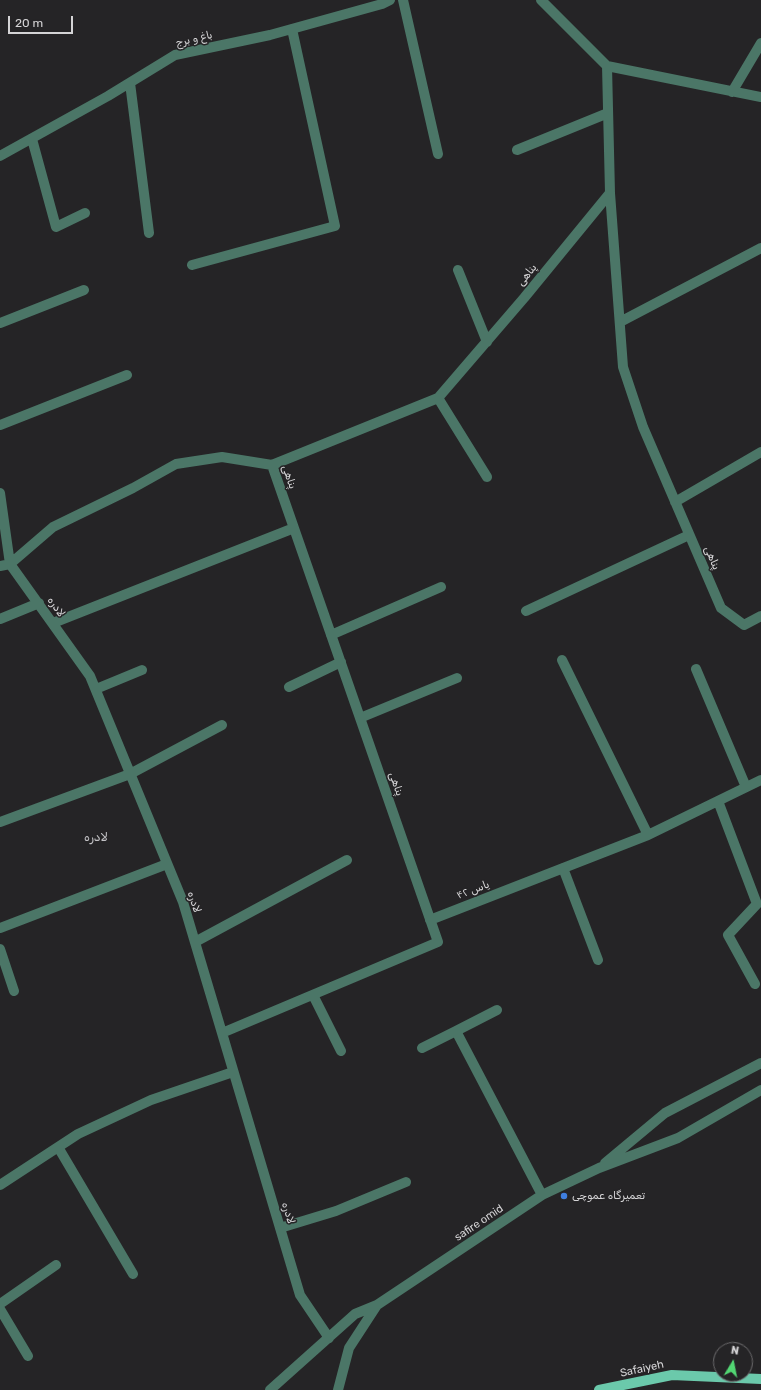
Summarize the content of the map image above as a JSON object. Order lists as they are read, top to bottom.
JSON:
{
  "streets": {
    "main road": ["Safaiyeh"],
    "street": [
      "باغ و برج",
      "پناهی",
      "لادره",
      "یاس ۴۲",
      "safire omid"
    ]
  },
  "crossings": [
    ["پناهی", "یاس ۴۲"]
  ],
  "districts": ["لادره"],
  "places": ["تعمیرگاه عموچی"],
  "scale_bar": "20 m",
  "north": "top"
}
